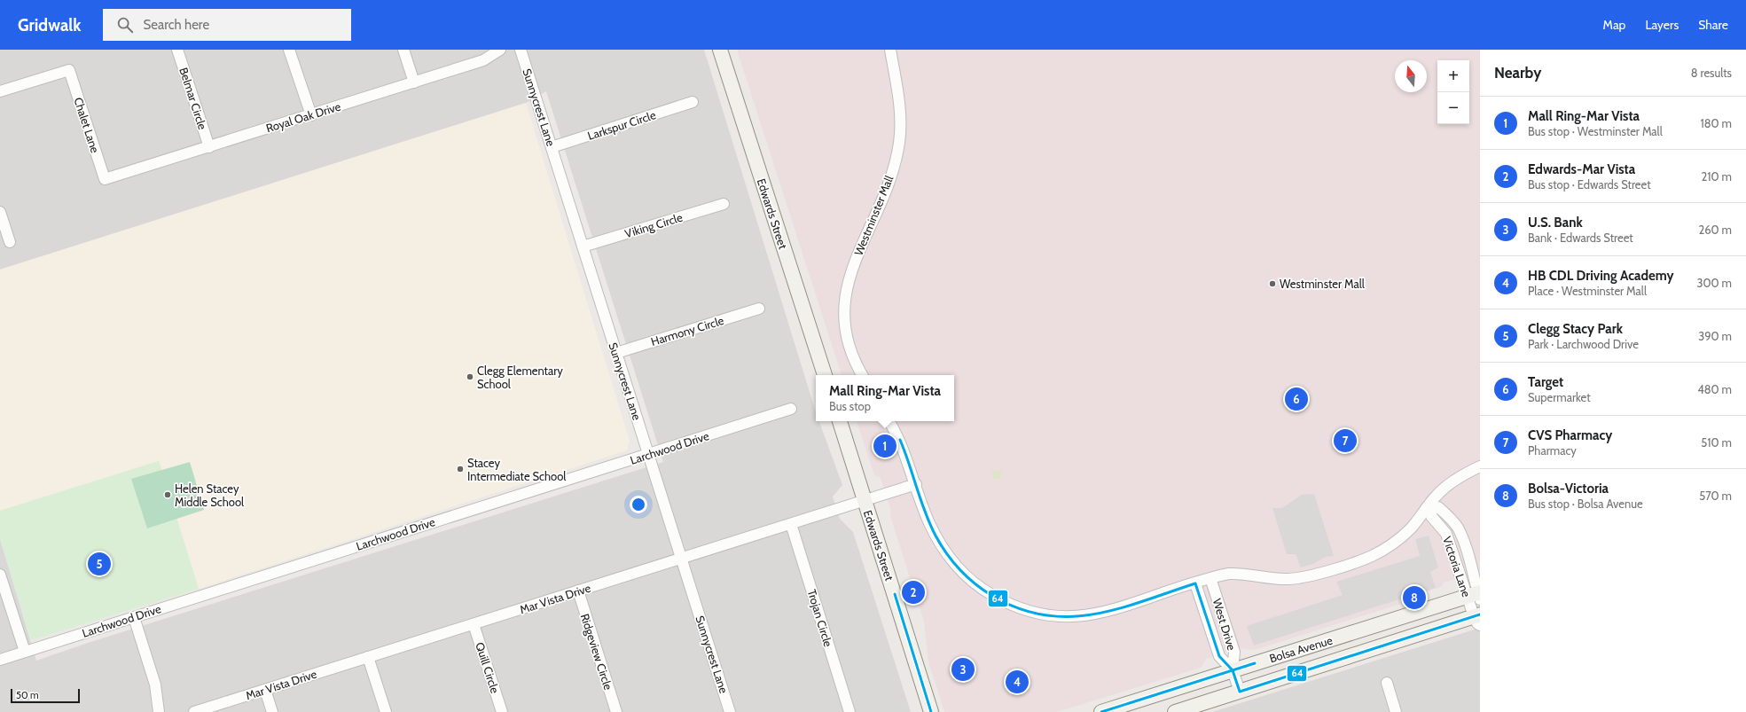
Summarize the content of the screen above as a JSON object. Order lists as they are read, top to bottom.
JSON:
{
  "streets": {
    "main road": ["Edwards Street", "Bolsa Avenue"],
    "street": [
      "Belmar Circle",
      "Sunnycrest Lane",
      "Royal Oak Drive",
      "Chalet Lane",
      "Larkspur Circle",
      "Westminster Mall",
      "Viking Circle",
      "Harmony Circle",
      "Larchwood Drive",
      "Victoria Lane",
      "Mar Vista Drive",
      "Trojan Circle",
      "West Drive",
      "Ridgeview Circle",
      "Quill Circle"
    ]
  },
  "crossings": [
    ["Belmar Circle", "Royal Oak Drive"],
    ["Sunnycrest Lane", "Larkspur Circle"],
    ["Sunnycrest Lane", "Viking Circle"],
    ["Sunnycrest Lane", "Harmony Circle"],
    ["Sunnycrest Lane", "Larchwood Drive"],
    ["Sunnycrest Lane", "Mar Vista Drive"],
    ["Royal Oak Drive", "Chalet Lane"],
    ["Edwards Street", "Mar Vista Drive"],
    ["Victoria Lane", "Bolsa Avenue"],
    ["Mar Vista Drive", "Trojan Circle"],
    ["Mar Vista Drive", "Ridgeview Circle"],
    ["Mar Vista Drive", "Quill Circle"],
    ["West Drive", "Bolsa Avenue"]
  ],
  "places": [
    "Westminster Mall",
    "Clegg Elementary School",
    "Stacey Intermediate School",
    "Helen Stacey Middle School"
  ],
  "lines": ["transit line 64"],
  "scale_bar": "50 m",
  "north": "top",
  "page": {
    "header": "Gridwalk",
    "search": "Search here",
    "nav": ["Map", "Layers", "Share"],
    "heading": ["Nearby", "8 results"],
    "map_buttons": ["+", "−"],
    "list": [
      {
        "mark": "1",
        "name": "Mall Ring-Mar Vista",
        "note": "Bus stop · Westminster Mall",
        "value": "180 m"
      },
      {
        "mark": "2",
        "name": "Edwards-Mar Vista",
        "note": "Bus stop · Edwards Street",
        "value": "210 m"
      },
      {
        "mark": "3",
        "name": "U.S. Bank",
        "note": "Bank · Edwards Street",
        "value": "260 m"
      },
      {
        "mark": "4",
        "name": "HB CDL Driving Academy",
        "note": "Place · Westminster Mall",
        "value": "300 m"
      },
      {
        "mark": "5",
        "name": "Clegg Stacy Park",
        "note": "Park · Larchwood Drive",
        "value": "390 m"
      },
      {
        "mark": "6",
        "name": "Target",
        "note": "Supermarket",
        "value": "480 m"
      },
      {
        "mark": "7",
        "name": "CVS Pharmacy",
        "note": "Pharmacy",
        "value": "510 m"
      },
      {
        "mark": "8",
        "name": "Bolsa-Victoria",
        "note": "Bus stop · Bolsa Avenue",
        "value": "570 m"
      }
    ],
    "popup": ["Mall Ring-Mar Vista", "Bus stop"],
    "pins": [
      "6",
      "7",
      "1",
      "5",
      "2",
      "8",
      "3",
      "4"
    ],
    "scale": "50 m"
  }
}
